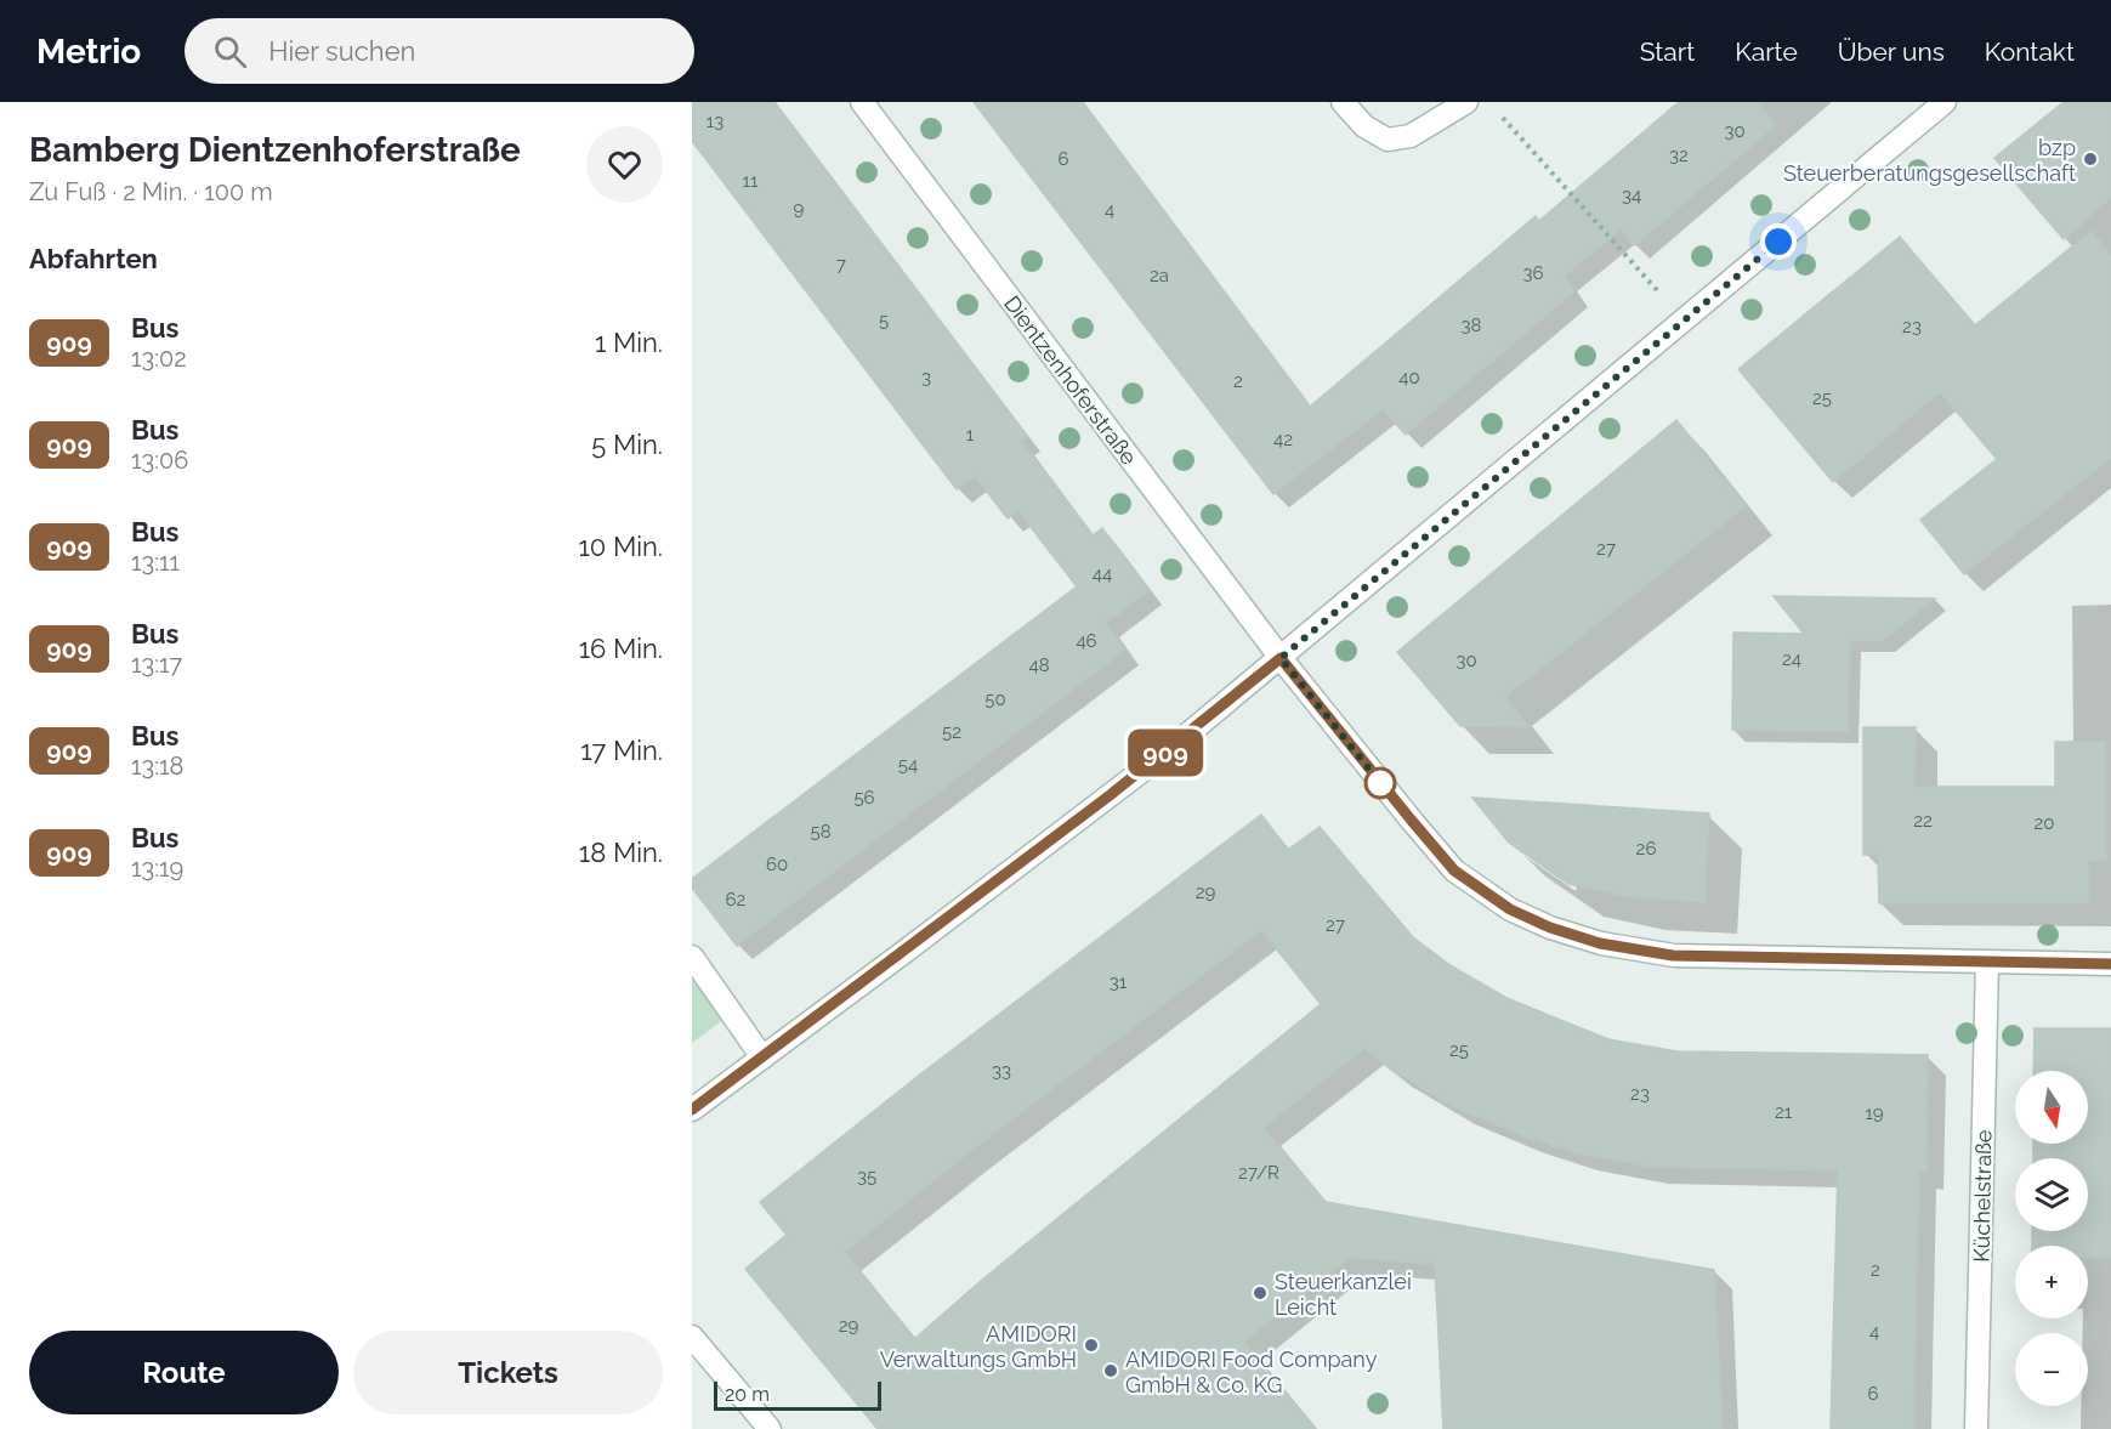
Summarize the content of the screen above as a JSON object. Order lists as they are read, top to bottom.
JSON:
{
  "streets": {
    "street": ["Dientzenhoferstraße", "Küchelstraße"]
  },
  "crossings": [
    ["Dientzenhoferstraße", "Küchelstraße"]
  ],
  "places": [
    "bzp Steuerberatungsgesellschaft",
    "Steuerkanzlei Leicht",
    "AMIDORI Verwaltungs GmbH",
    "AMIDORI Food Company GmbH & Co. KG"
  ],
  "lines": ["bus line 909"],
  "house_numbers": [
    "13",
    "30",
    "32",
    "6",
    "11",
    "34",
    "9",
    "4",
    "7",
    "36",
    "2a",
    "5",
    "38",
    "23",
    "3",
    "40",
    "2",
    "25",
    "1",
    "42",
    "27",
    "44",
    "46",
    "24",
    "30",
    "48",
    "50",
    "52",
    "54",
    "56",
    "22",
    "20",
    "58",
    "26",
    "60",
    "29",
    "62",
    "27",
    "31",
    "25",
    "33",
    "23",
    "21",
    "19",
    "27/R",
    "35",
    "2",
    "29",
    "4",
    "6"
  ],
  "scale_bar": "20 m",
  "north": "bottom",
  "page": {
    "header": "Metrio",
    "search": "Hier suchen",
    "nav": [
      "Start",
      "Karte",
      "Über uns",
      "Kontakt"
    ],
    "heading": [
      ["Bamberg Dientzenhoferstraße", "Zu Fuß · 2 Min. · 100 m"],
      "Abfahrten"
    ],
    "on_map": "909",
    "list": [
      {
        "mark": "909",
        "name": "Bus",
        "note": "13:02",
        "value": "1 Min."
      },
      {
        "mark": "909",
        "name": "Bus",
        "note": "13:06",
        "value": "5 Min."
      },
      {
        "mark": "909",
        "name": "Bus",
        "note": "13:11",
        "value": "10 Min."
      },
      {
        "mark": "909",
        "name": "Bus",
        "note": "13:17",
        "value": "16 Min."
      },
      {
        "mark": "909",
        "name": "Bus",
        "note": "13:18",
        "value": "17 Min."
      },
      {
        "mark": "909",
        "name": "Bus",
        "note": "13:19",
        "value": "18 Min."
      }
    ],
    "map_buttons": ["+", "−"],
    "buttons": ["Route", "Tickets"],
    "scale": "20 m"
  }
}
